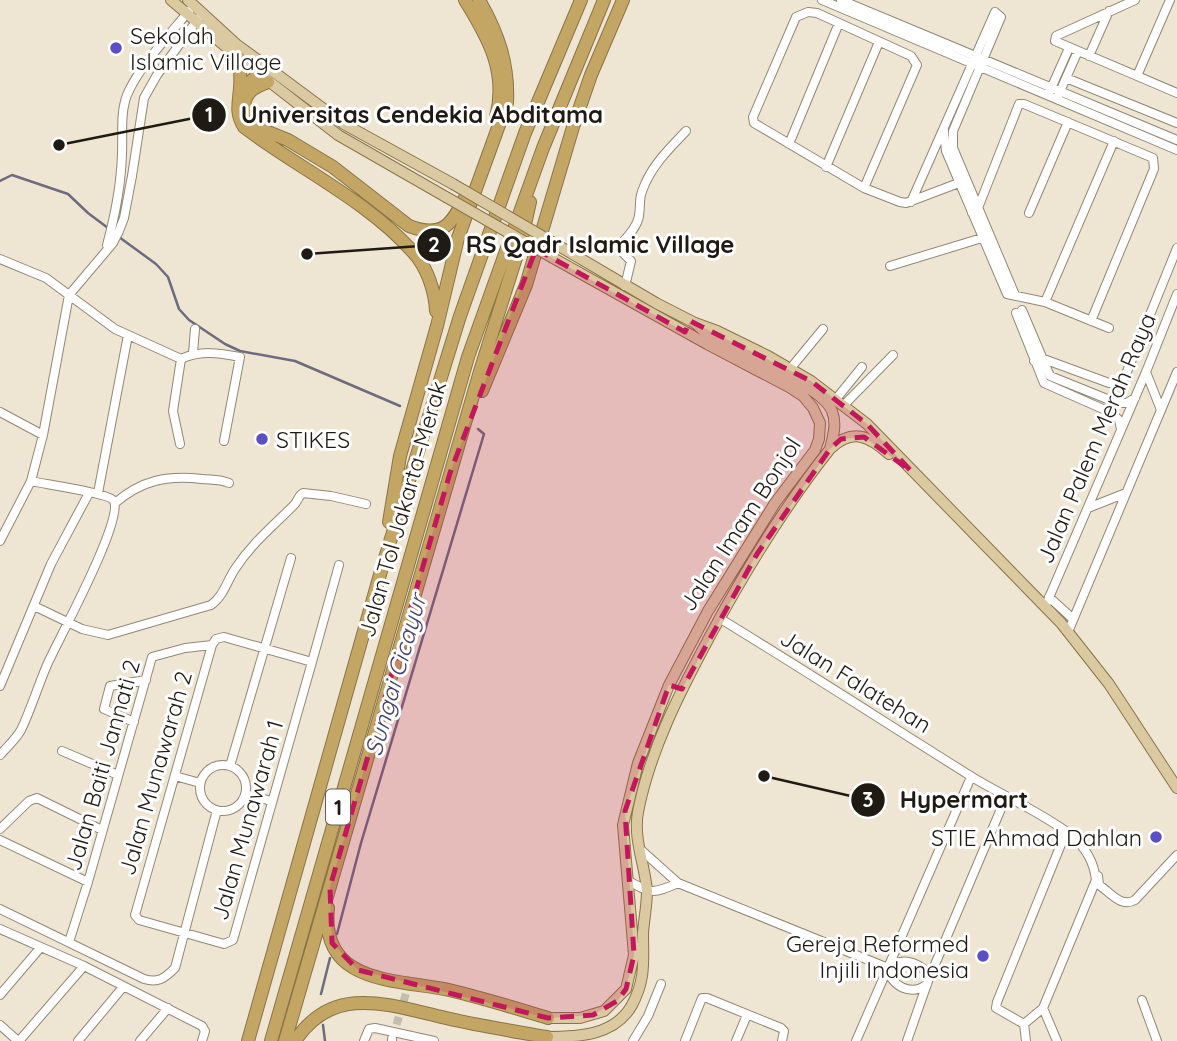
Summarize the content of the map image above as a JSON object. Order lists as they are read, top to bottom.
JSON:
{
  "streets": {
    "highway": ["Jalan Tol Jakarta–Merak", "1"],
    "main road": ["Jalan Imam Bonjol"],
    "street": [
      "Jalan Palem Merah Raya",
      "Jalan Falatehan",
      "Jalan Baiti Jannati 2",
      "Jalan Munawarah 2",
      "Jalan Munawarah 1"
    ]
  },
  "crossings": [
    ["Jalan Imam Bonjol", "Jalan Falatehan"],
    ["Jalan Baiti Jannati 2", "Jalan Munawarah 2"],
    ["Jalan Munawarah 2", "Jalan Munawarah 1"]
  ],
  "water": ["Sungai Cicayur"],
  "places": [
    "Sekolah Islamic Village",
    "Universitas Cendekia Abditama",
    "RS Qadr Islamic Village",
    "STIKES",
    "Hypermart",
    "STIE Ahmad Dahlan",
    "Gereja Reformed Injili Indonesia"
  ]
}
